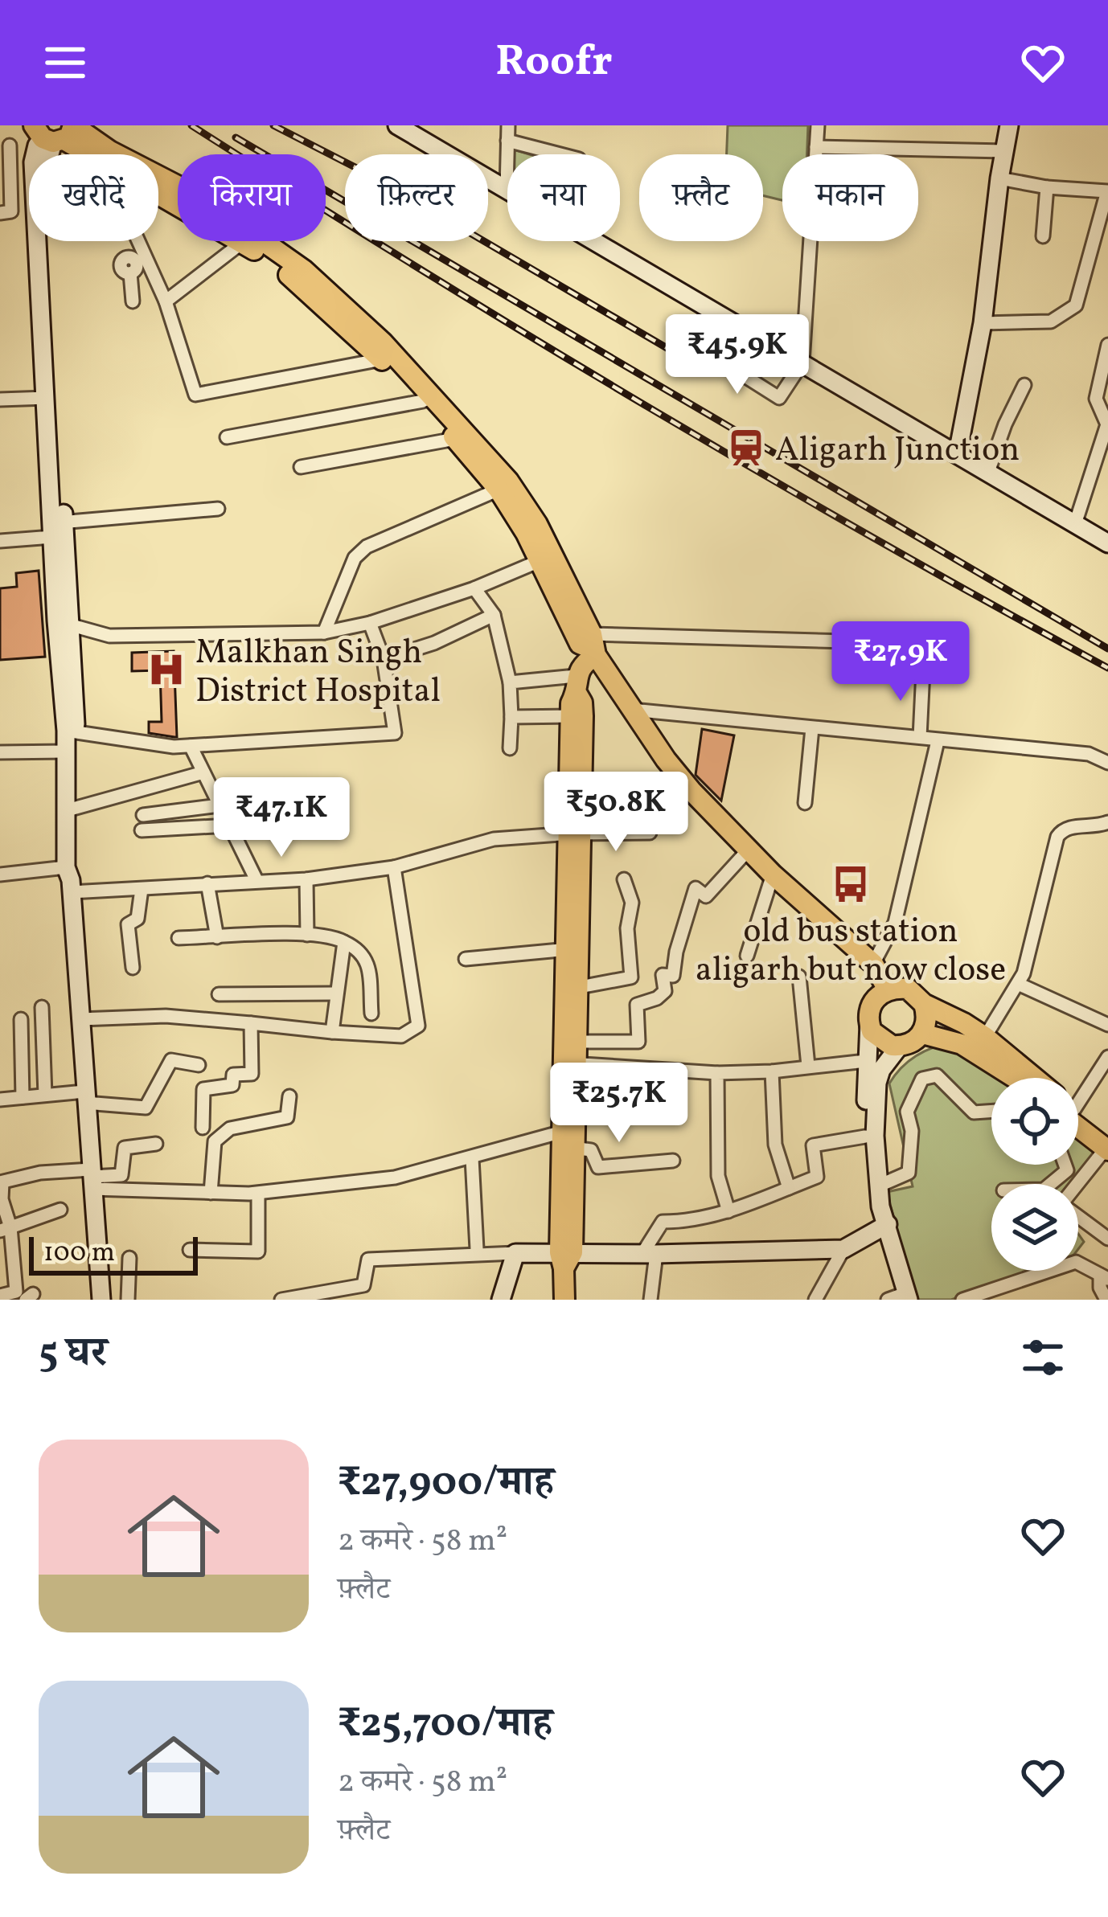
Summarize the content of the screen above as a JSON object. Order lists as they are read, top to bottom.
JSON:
{
  "places": {
    "station": ["Aligarh Junction"],
    "hospital": ["Malkhan Singh District Hospital"],
    "bus stop": ["old bus station aligarh but now close"]
  },
  "scale_bar": "100 m",
  "page": {
    "header": "Roofr",
    "chip": [
      "खरीदें",
      "किराया",
      "फ़िल्टर",
      "नया",
      "फ़्लैट",
      "मकान"
    ],
    "price": [
      "₹45.9K",
      "₹27.9K",
      "₹50.8K",
      "₹47.1K",
      "₹25.7K"
    ],
    "scale": "100 m",
    "heading": "5 घर",
    "list": [
      {
        "name": "₹27,900/माह",
        "note": "2 कमरे · 58 m² · फ़्लैट"
      },
      {
        "name": "₹25,700/माह",
        "note": "2 कमरे · 58 m² · फ़्लैट"
      }
    ]
  }
}
